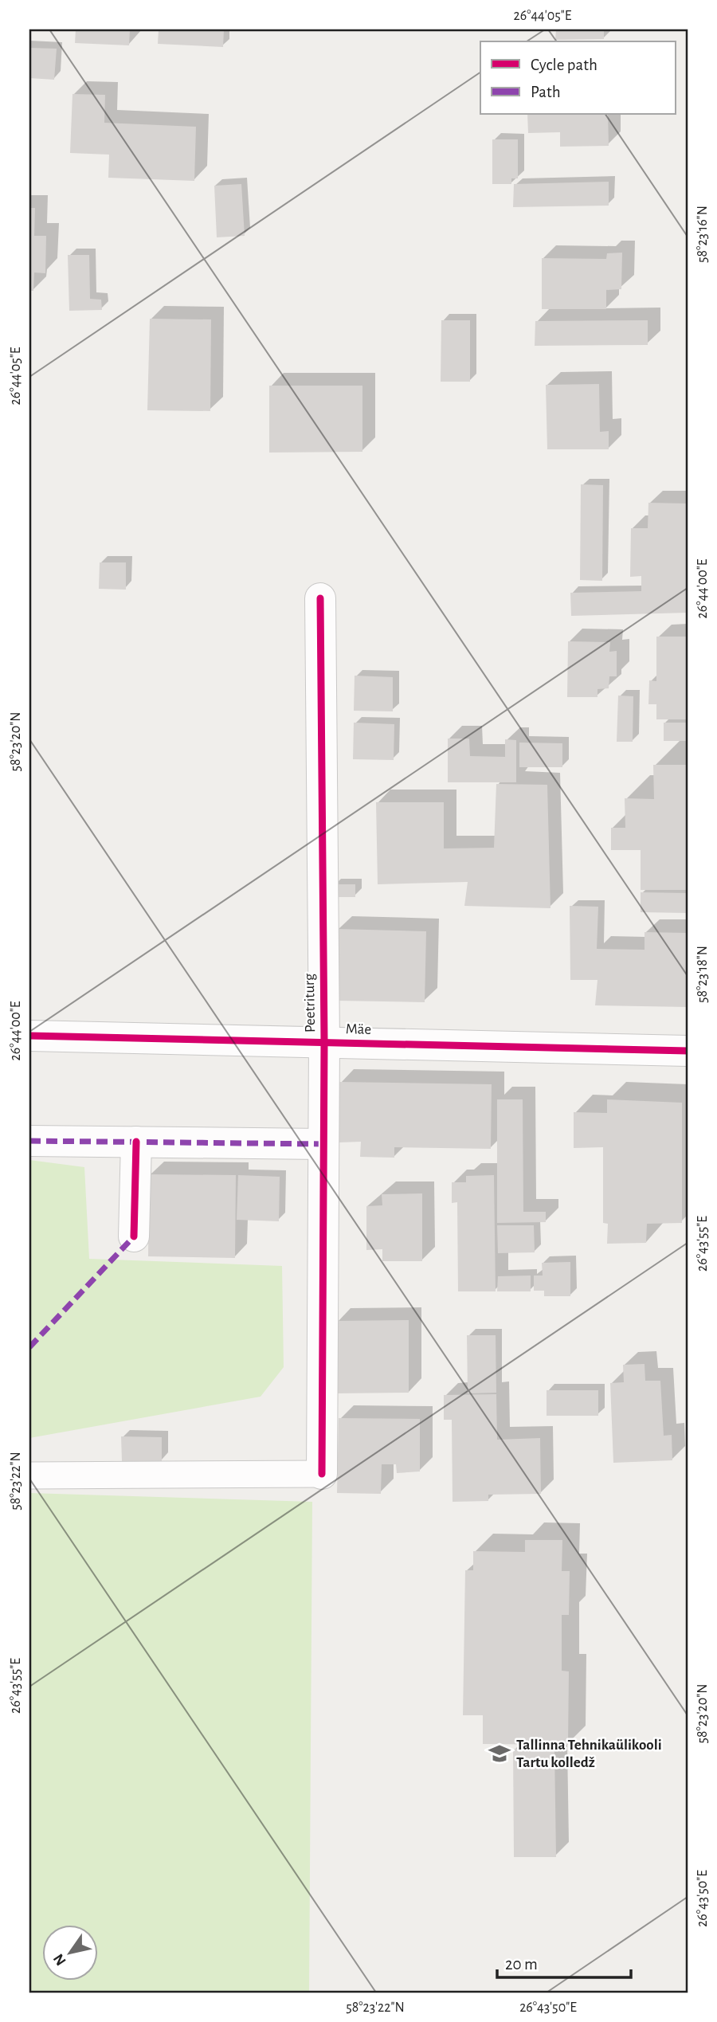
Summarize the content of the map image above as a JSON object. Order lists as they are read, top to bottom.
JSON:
{
  "streets": {
    "street": ["Peetriturg", "Mäe"]
  },
  "crossings": [
    ["Peetriturg", "Mäe"]
  ],
  "places": {
    "school or university": ["Tallinna Tehnikaülikooli Tartu kolledž"]
  },
  "legend": ["Cycle path", "Path"],
  "scale_bar": "20 m",
  "north": "bottom left",
  "coordinates": [
    "26°44'05\"E",
    "58°23'16\"N",
    "26°44'00\"E",
    "58°23'20\"N",
    "58°23'18\"N",
    "26°43'55\"E",
    "58°23'22\"N",
    "26°43'50\"E"
  ]
}
